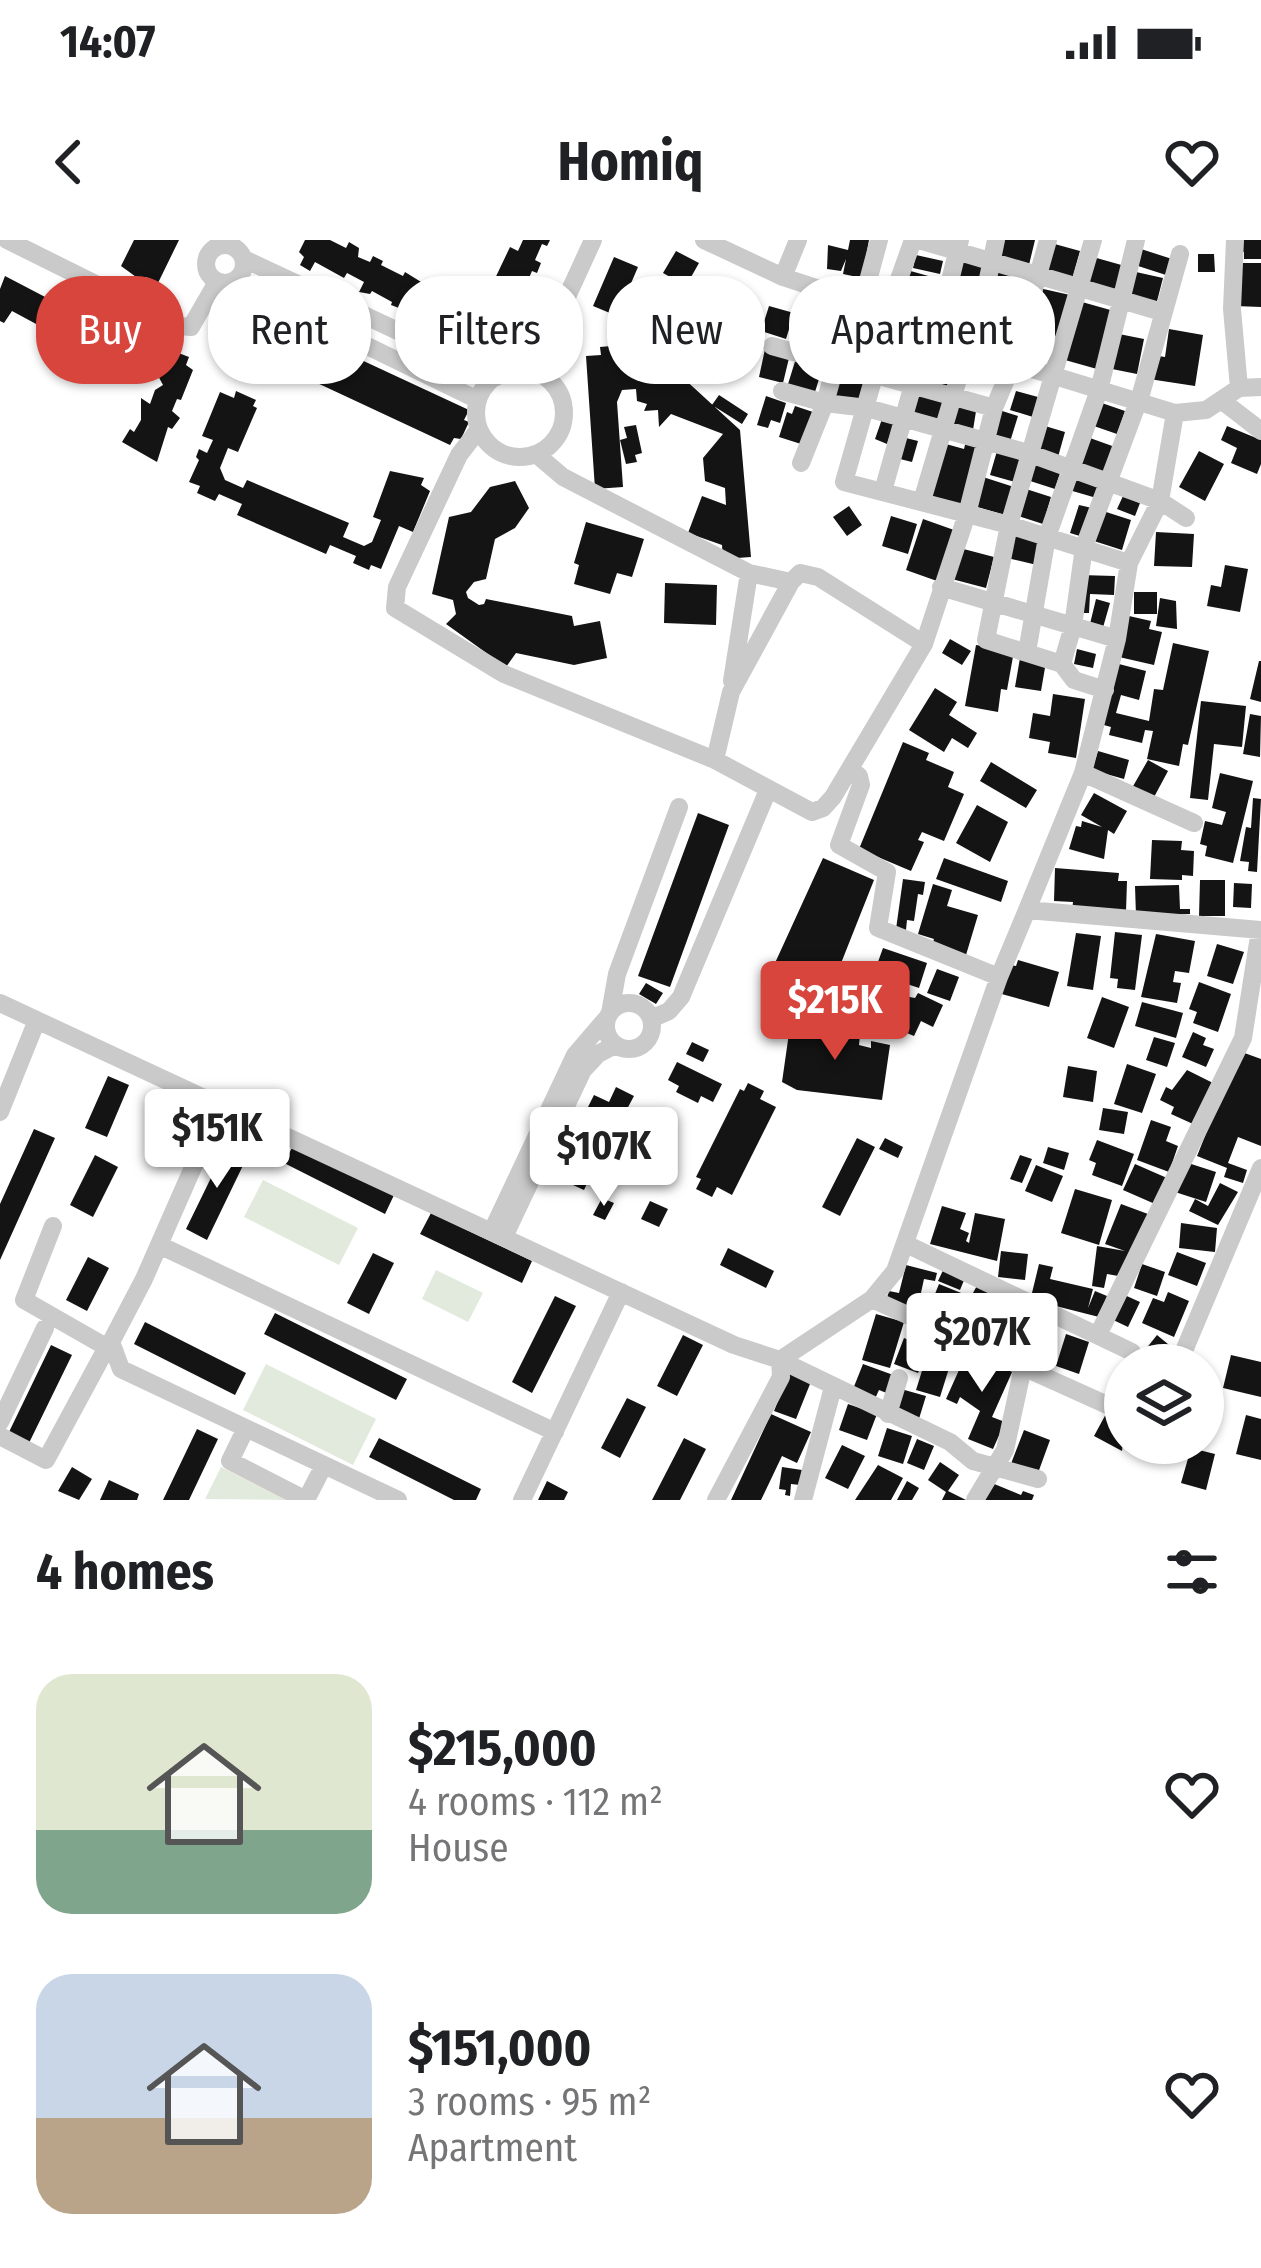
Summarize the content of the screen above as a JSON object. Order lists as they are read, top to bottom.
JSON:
{
  "page": {
    "status": "14:07",
    "header": "Homiq",
    "chip": [
      "Buy",
      "Rent",
      "Filters",
      "New",
      "Apartment"
    ],
    "price": [
      "$215K",
      "$151K",
      "$107K",
      "$207K"
    ],
    "heading": "4 homes",
    "list": [
      {
        "name": "$215,000",
        "note": "4 rooms · 112 m² · House"
      },
      {
        "name": "$151,000",
        "note": "3 rooms · 95 m² · Apartment"
      }
    ]
  }
}
